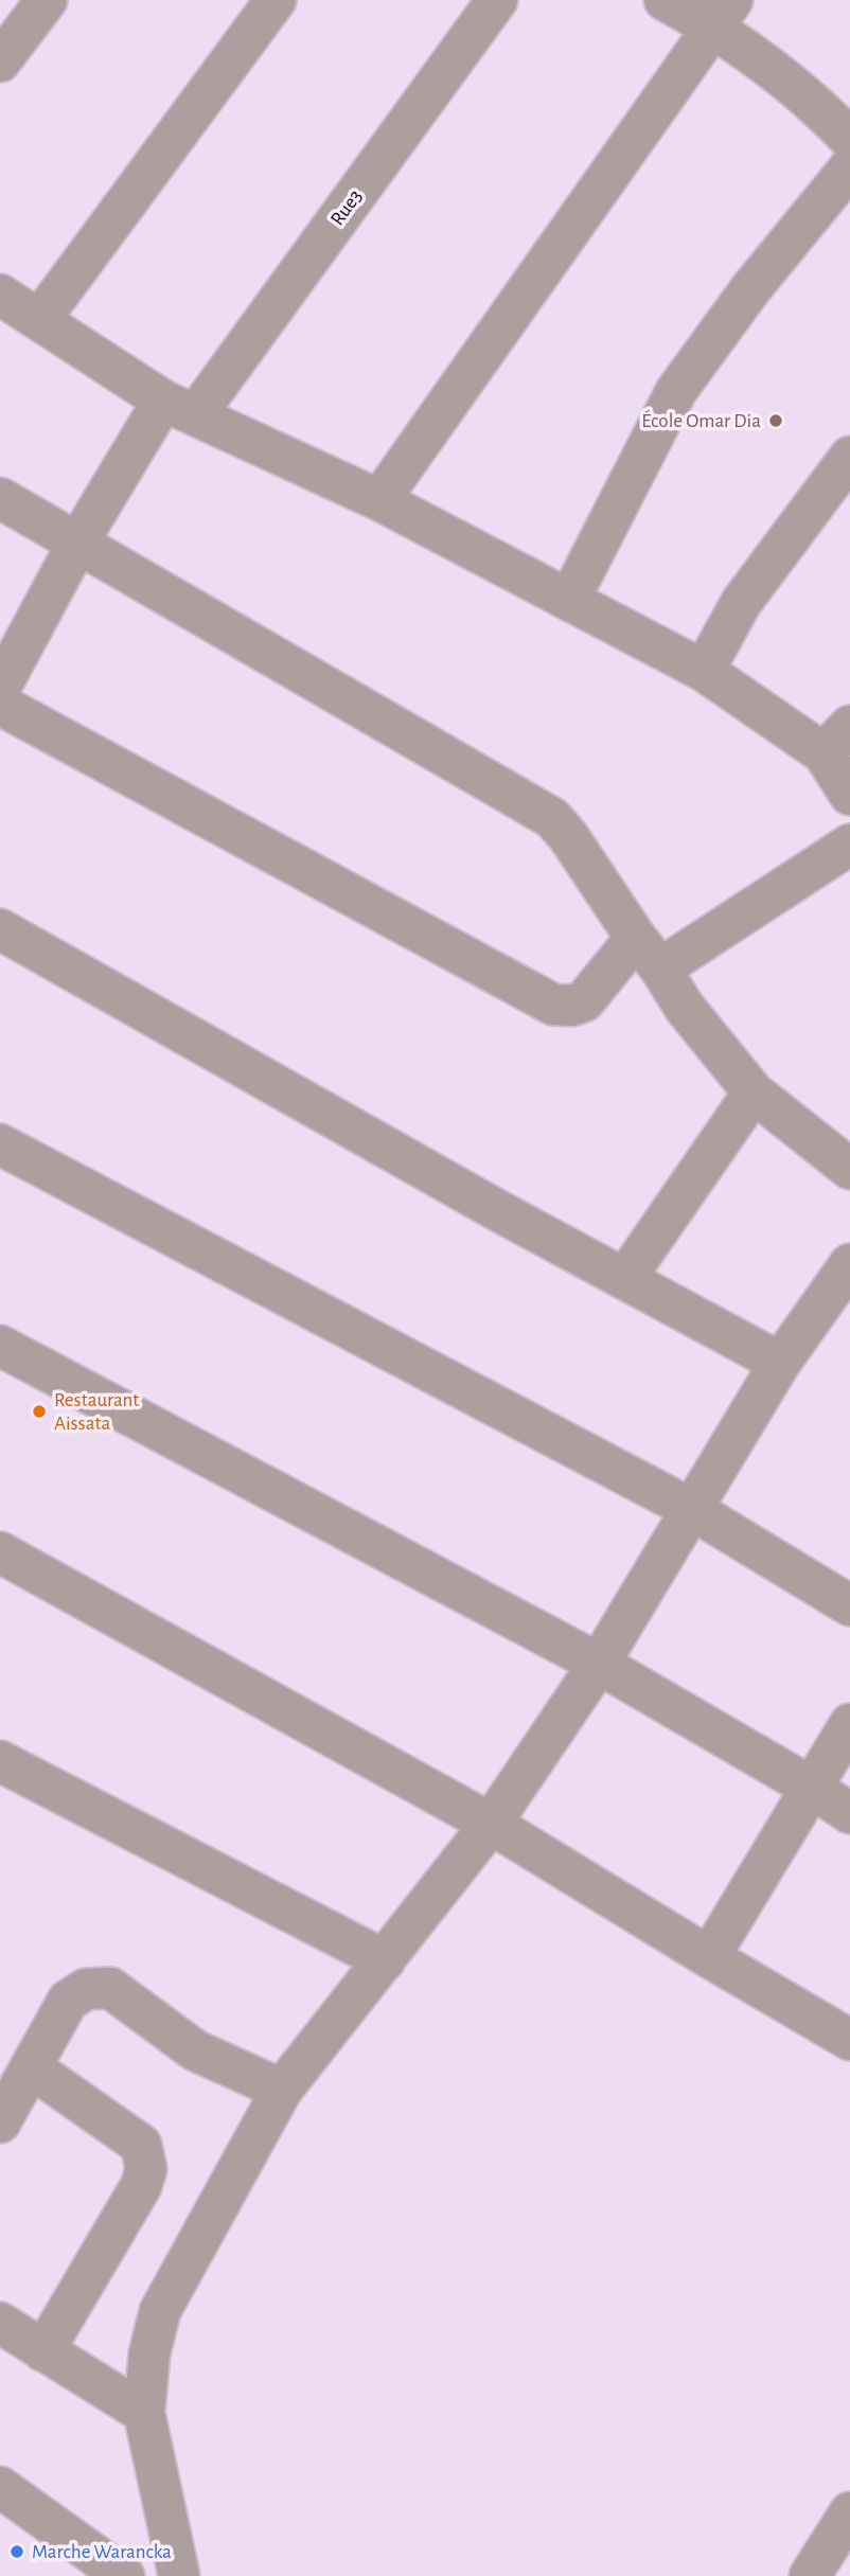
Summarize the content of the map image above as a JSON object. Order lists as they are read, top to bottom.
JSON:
{
  "streets": {
    "street": ["Rue3"]
  },
  "places": ["École Omar Dia", "Restaurant Aissata", "Marche Warancka"]
}
